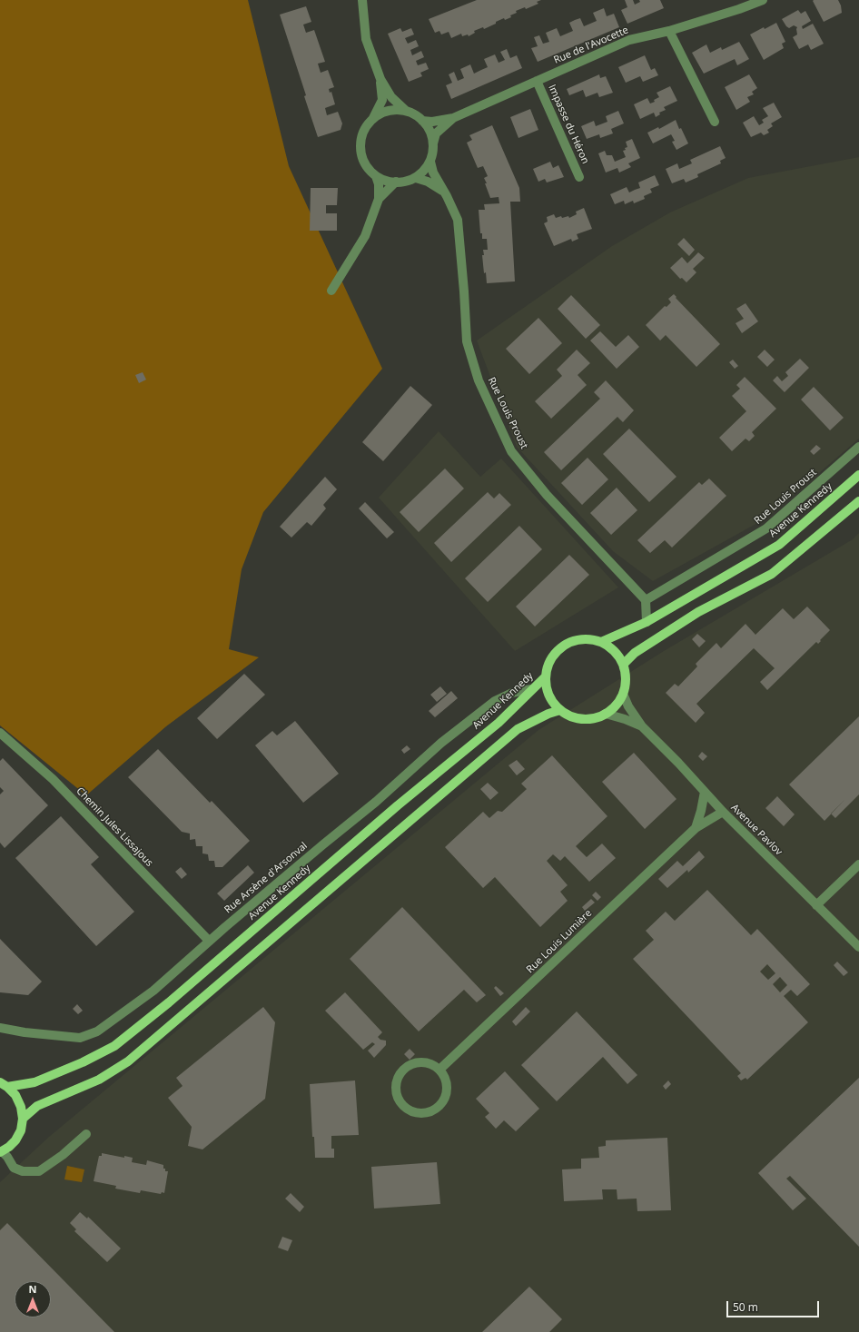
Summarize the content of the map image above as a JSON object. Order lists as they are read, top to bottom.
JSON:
{
  "streets": {
    "main road": ["Avenue Kennedy"],
    "street": [
      "Rue de l'Avocette",
      "Impasse du Héron",
      "Rue Louis Proust",
      "Chemin Jules Lissajous",
      "Avenue Pavlov",
      "Rue Arsène d'Arsonval",
      "Rue Louis Lumière"
    ]
  },
  "crossings": [
    ["Rue de l'Avocette", "Impasse du Héron"],
    ["Avenue Kennedy", "Avenue Pavlov"],
    ["Avenue Kennedy", "Rue Arsène d'Arsonval"],
    ["Chemin Jules Lissajous", "Rue Arsène d'Arsonval"],
    ["Avenue Pavlov", "Rue Louis Lumière"]
  ],
  "scale_bar": "50 m",
  "north": "top"
}
